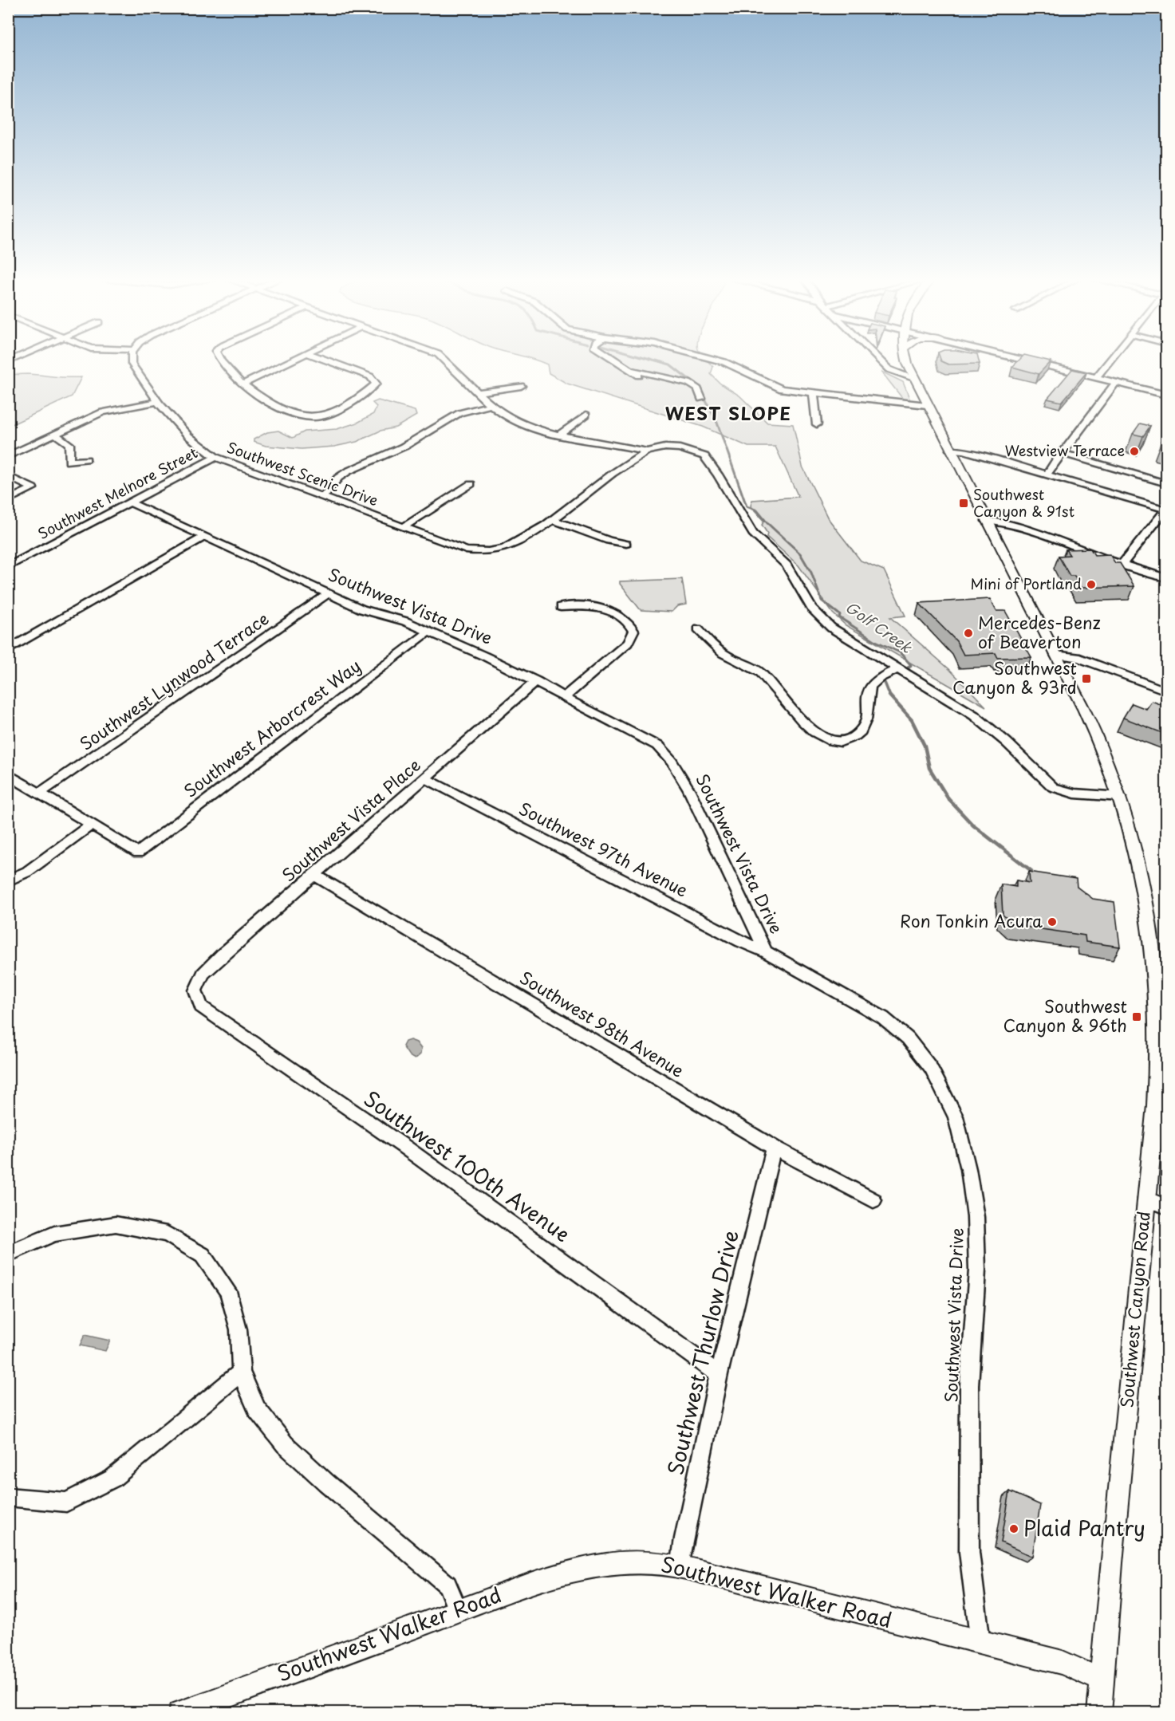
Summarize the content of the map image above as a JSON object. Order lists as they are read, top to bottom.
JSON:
{
  "streets": {
    "main road": ["Southwest Canyon Road", "Southwest Walker Road"],
    "street": [
      "Southwest Scenic Drive",
      "Southwest Melnore Street",
      "Southwest Vista Drive",
      "Southwest Lynwood Terrace",
      "Southwest Arborcrest Way",
      "Southwest Vista Place",
      "Southwest 97th Avenue",
      "Southwest 98th Avenue",
      "Southwest 100th Avenue",
      "Southwest Thurlow Drive"
    ]
  },
  "crossings": [
    ["Southwest Scenic Drive", "Southwest Melnore Street"],
    ["Southwest Melnore Street", "Southwest Vista Drive"],
    ["Southwest Vista Drive", "Southwest Lynwood Terrace"],
    ["Southwest Vista Drive", "Southwest Arborcrest Way"],
    ["Southwest Vista Drive", "Southwest Vista Place"],
    ["Southwest Vista Drive", "Southwest 97th Avenue"],
    ["Southwest Vista Drive", "Southwest Walker Road"],
    ["Southwest Vista Place", "Southwest 97th Avenue"],
    ["Southwest Vista Place", "Southwest 98th Avenue"],
    ["Southwest Vista Place", "Southwest 100th Avenue"],
    ["Southwest 98th Avenue", "Southwest Thurlow Drive"],
    ["Southwest 100th Avenue", "Southwest Thurlow Drive"],
    ["Southwest Canyon Road", "Southwest Walker Road"],
    ["Southwest Thurlow Drive", "Southwest Walker Road"]
  ],
  "districts": ["WEST SLOPE"],
  "water": ["Golf Creek"],
  "places": {
    "other": [
      "Westview Terrace",
      "Mini of Portland",
      "Mercedes-Benz of Beaverton",
      "Ron Tonkin Acura",
      "Plaid Pantry"
    ],
    "transit": ["Southwest Canyon & 91st", "Southwest Canyon & 93rd", "Southwest Canyon & 96th"]
  }
}
